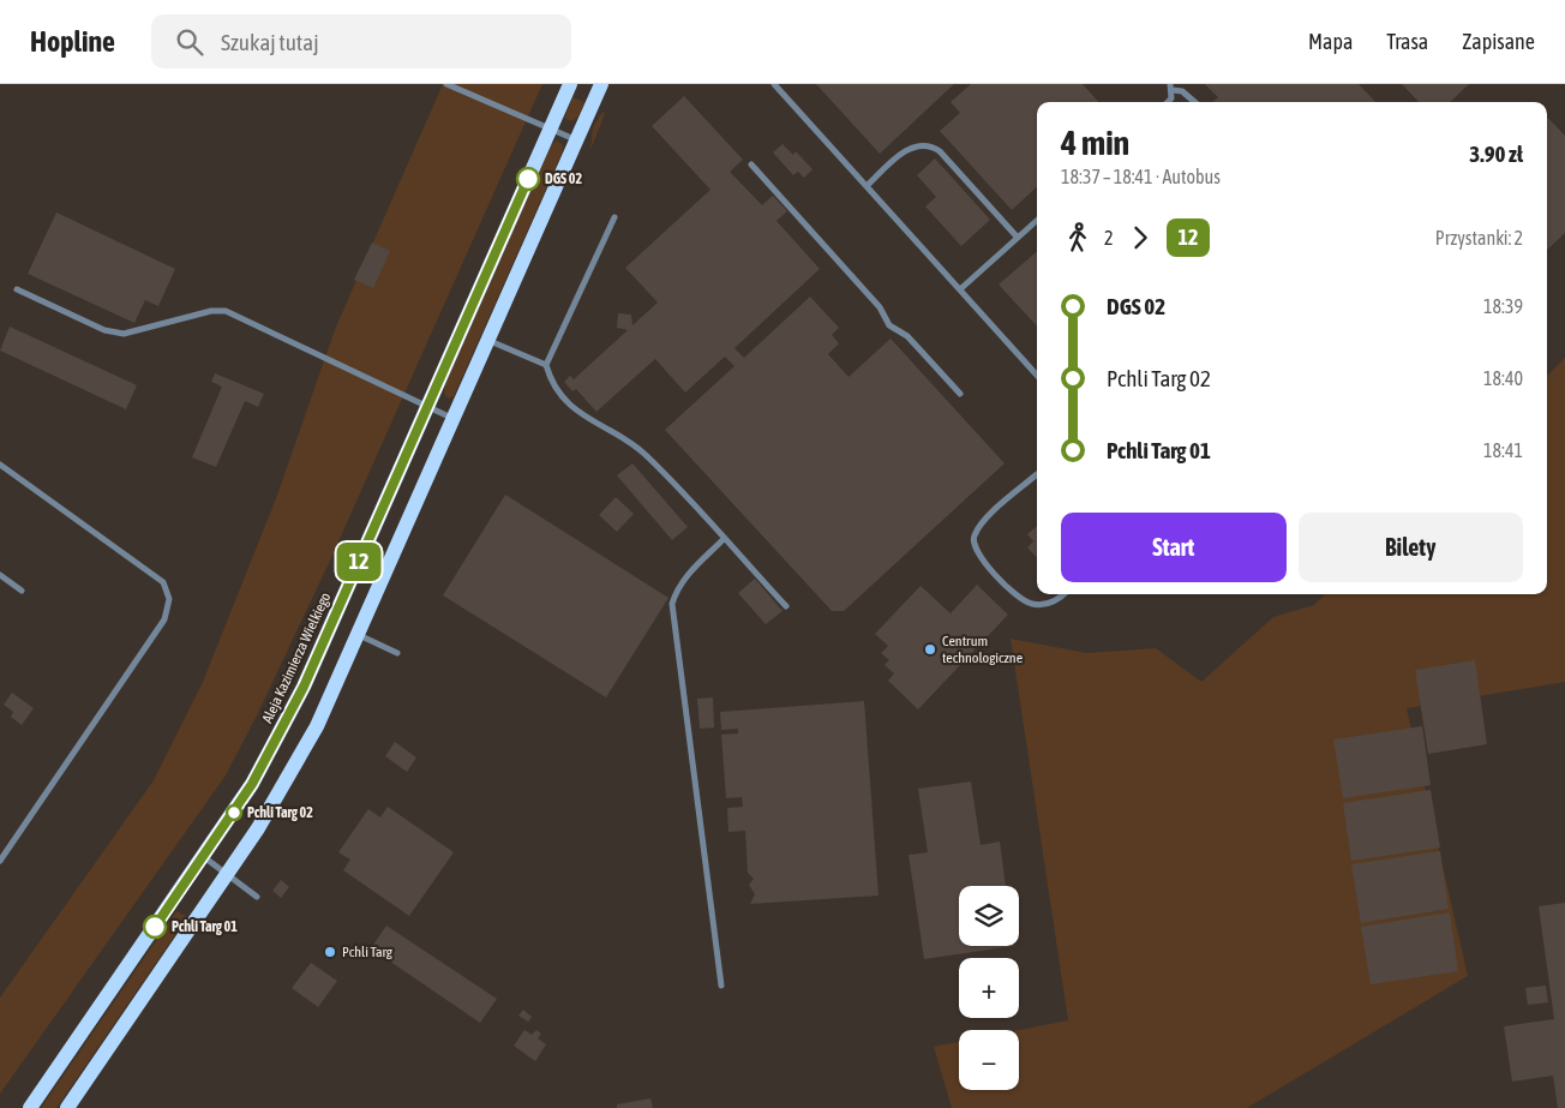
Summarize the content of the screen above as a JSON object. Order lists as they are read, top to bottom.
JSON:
{
  "streets": {
    "main road": ["Aleja Kazimierza Wielkiego"]
  },
  "places": [
    "DGS 02",
    "Centrum technologiczne",
    "Pchli Targ 02",
    "Pchli Targ 01",
    "Pchli Targ"
  ],
  "lines": ["bus line 12"],
  "page": {
    "header": "Hopline",
    "search": "Szukaj tutaj",
    "nav": ["Mapa", "Trasa", "Zapisane"],
    "on_map": "12",
    "heading": ["4 min", "18:37 – 18:41 · Autobus", "3.90 zł"],
    "legs": ["2", "12", "Przystanki: 2"],
    "list": [
      {
        "name": "DGS 02",
        "value": "18:39"
      },
      {
        "name": "Pchli Targ 02",
        "value": "18:40"
      },
      {
        "name": "Pchli Targ 01",
        "value": "18:41"
      }
    ],
    "buttons": ["Start", "Bilety"],
    "map_buttons": ["+", "−"]
  }
}
